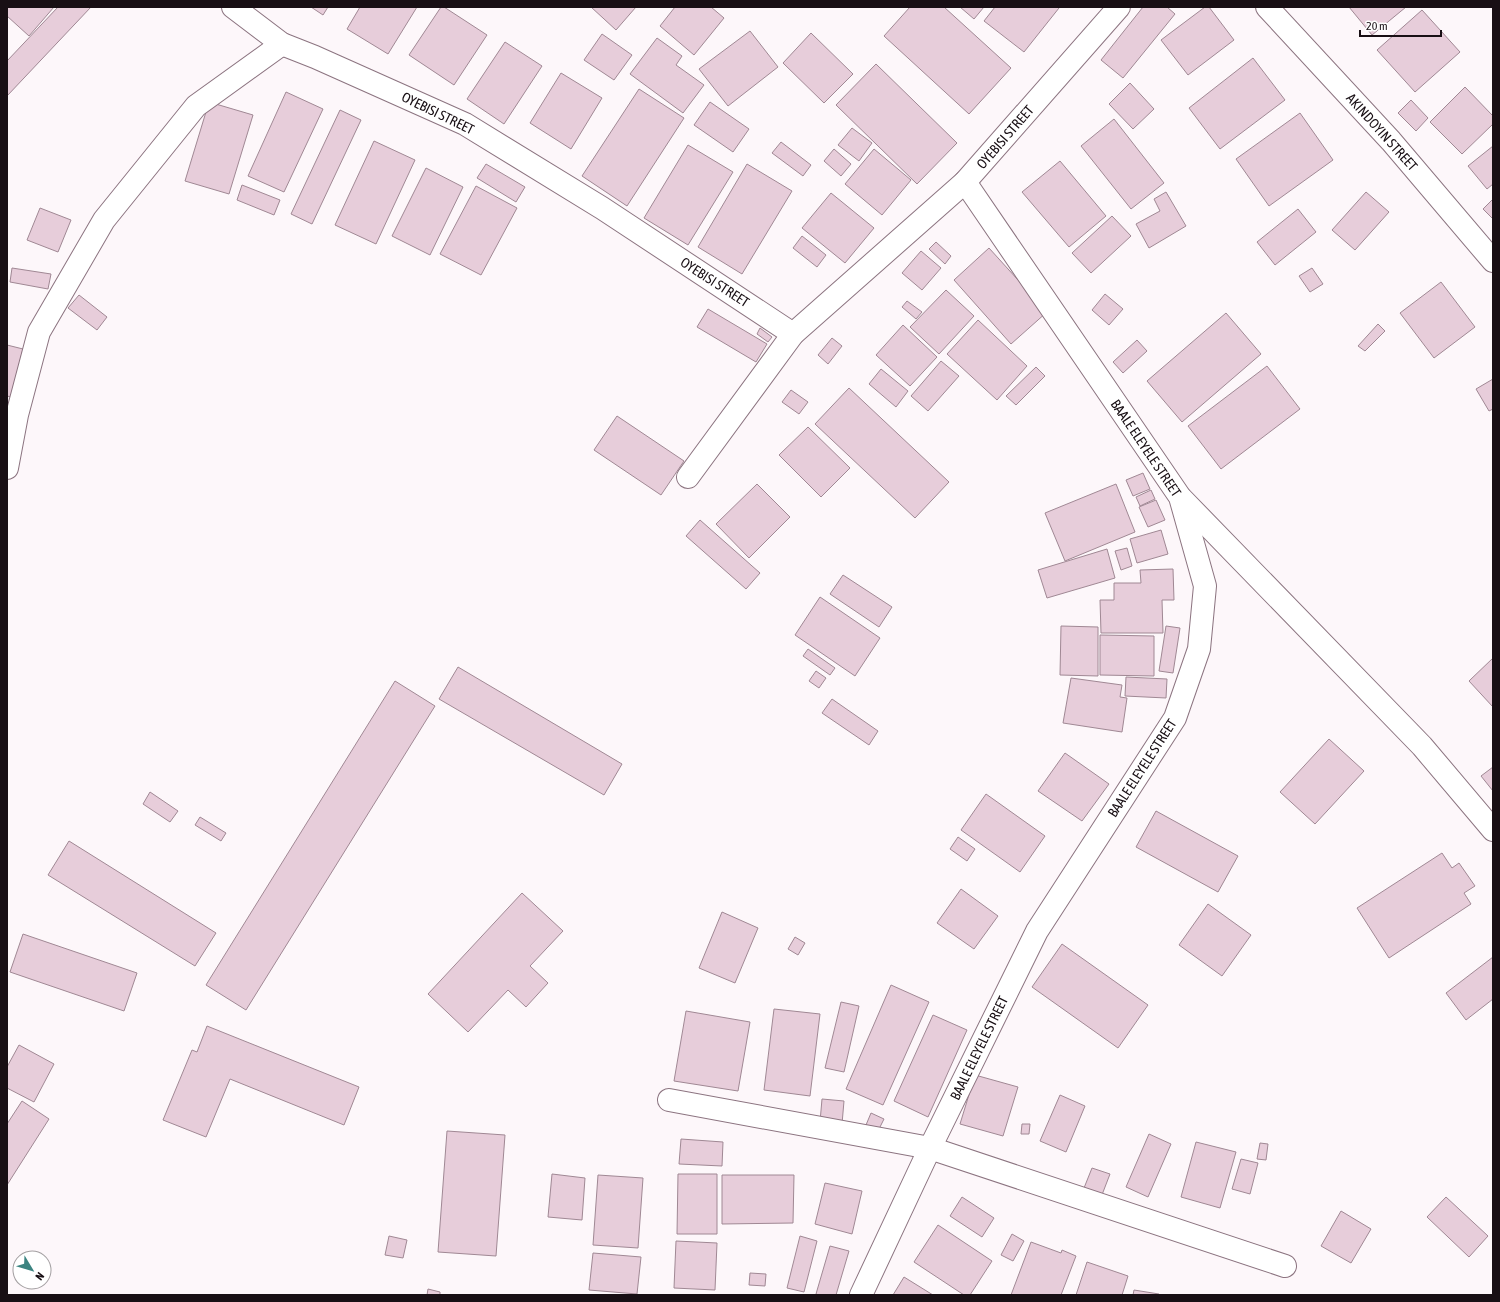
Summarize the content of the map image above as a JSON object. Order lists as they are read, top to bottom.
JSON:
{
  "streets": {
    "street": ["OYEBISI STREET", "AKINDOYIN STREET", "BAALE ELEYELE STREET"]
  },
  "crossings": [
    ["OYEBISI STREET", "BAALE ELEYELE STREET"]
  ],
  "scale_bar": "20 m",
  "north": "bottom right"
}
